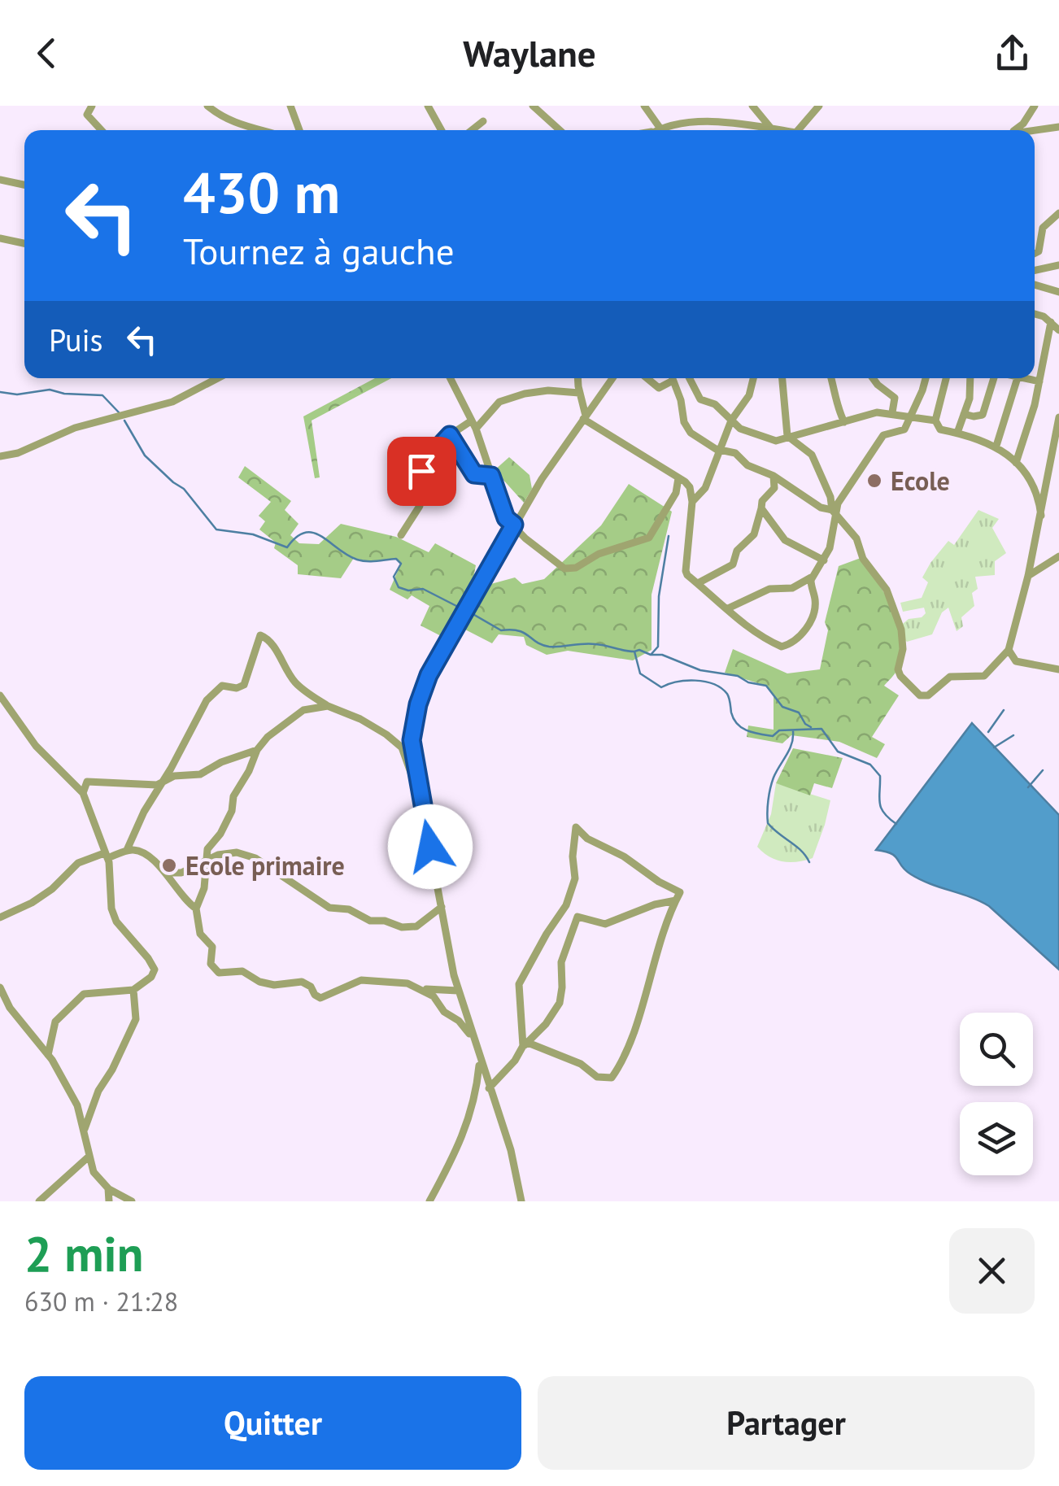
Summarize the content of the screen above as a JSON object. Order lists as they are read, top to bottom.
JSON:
{
  "places": ["Ecole", "Ecole primaire"],
  "page": {
    "header": "Waylane",
    "turn": ["430 m", "Tournez à gauche"],
    "then": "Puis",
    "heading": ["2 min", "630 m · 21:28"],
    "buttons": ["Quitter", "Partager"]
  }
}
